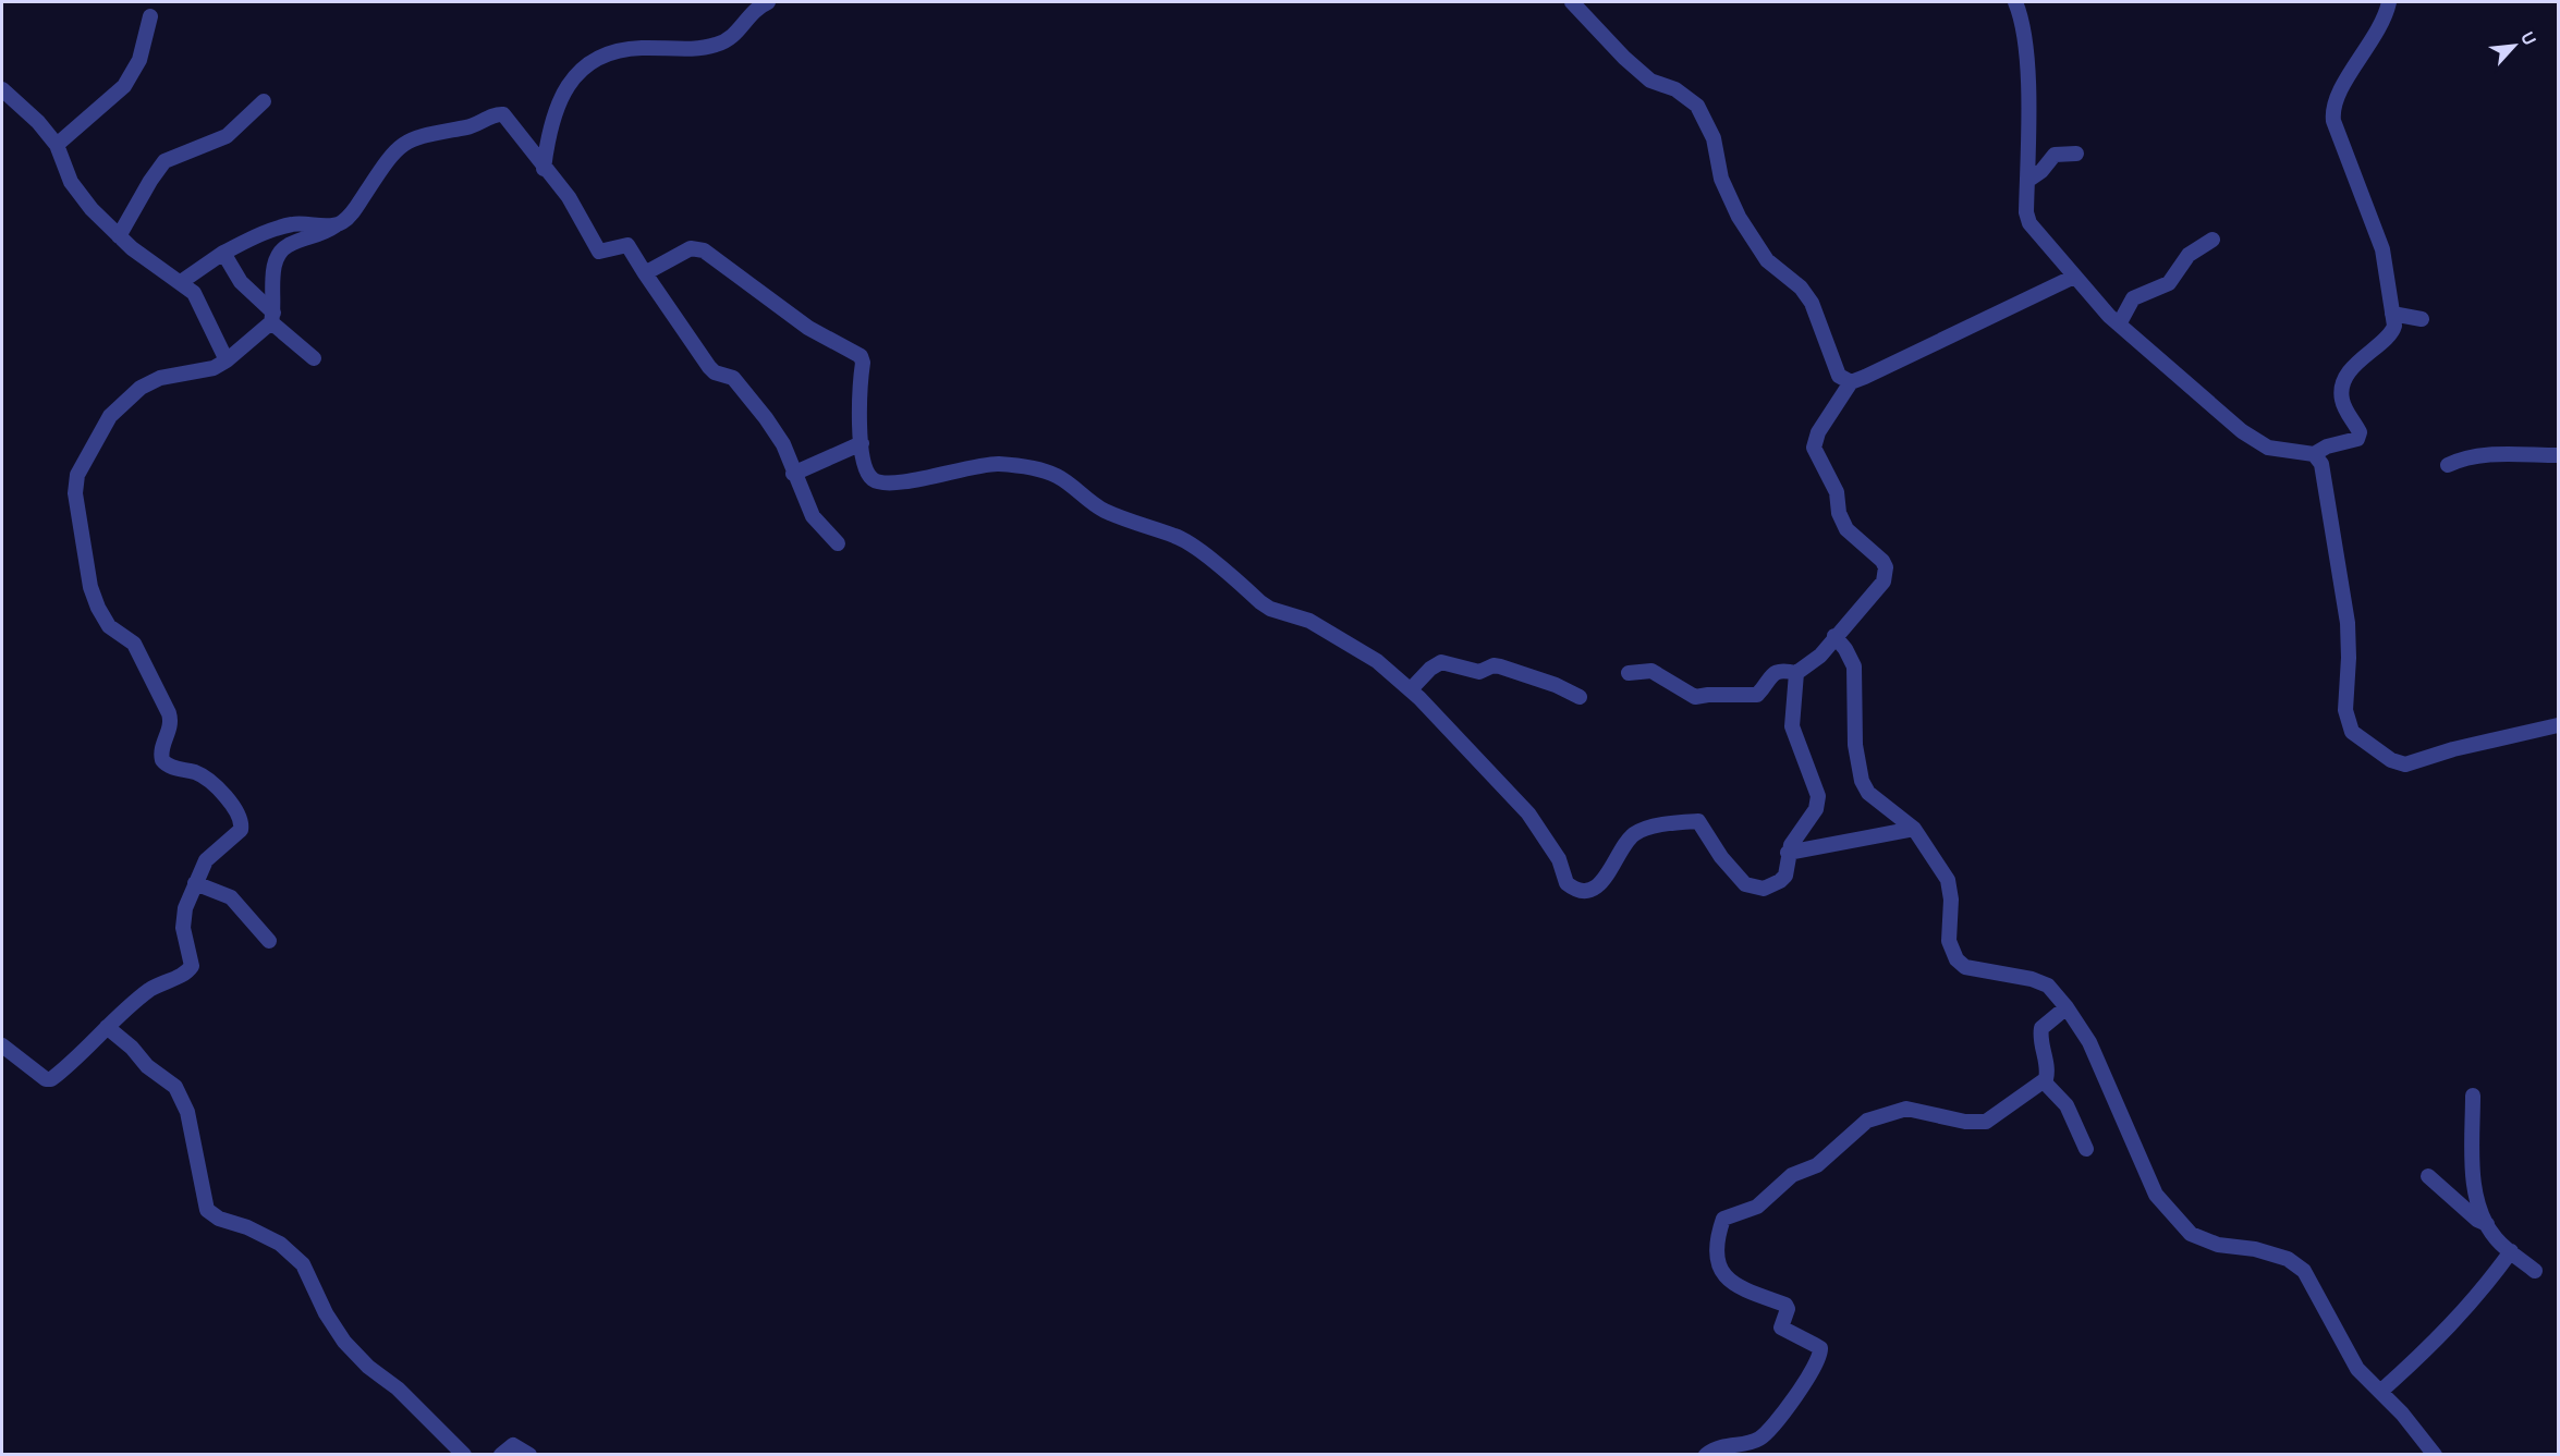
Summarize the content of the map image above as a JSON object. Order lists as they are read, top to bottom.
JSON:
{
  "north": "top right"
}
